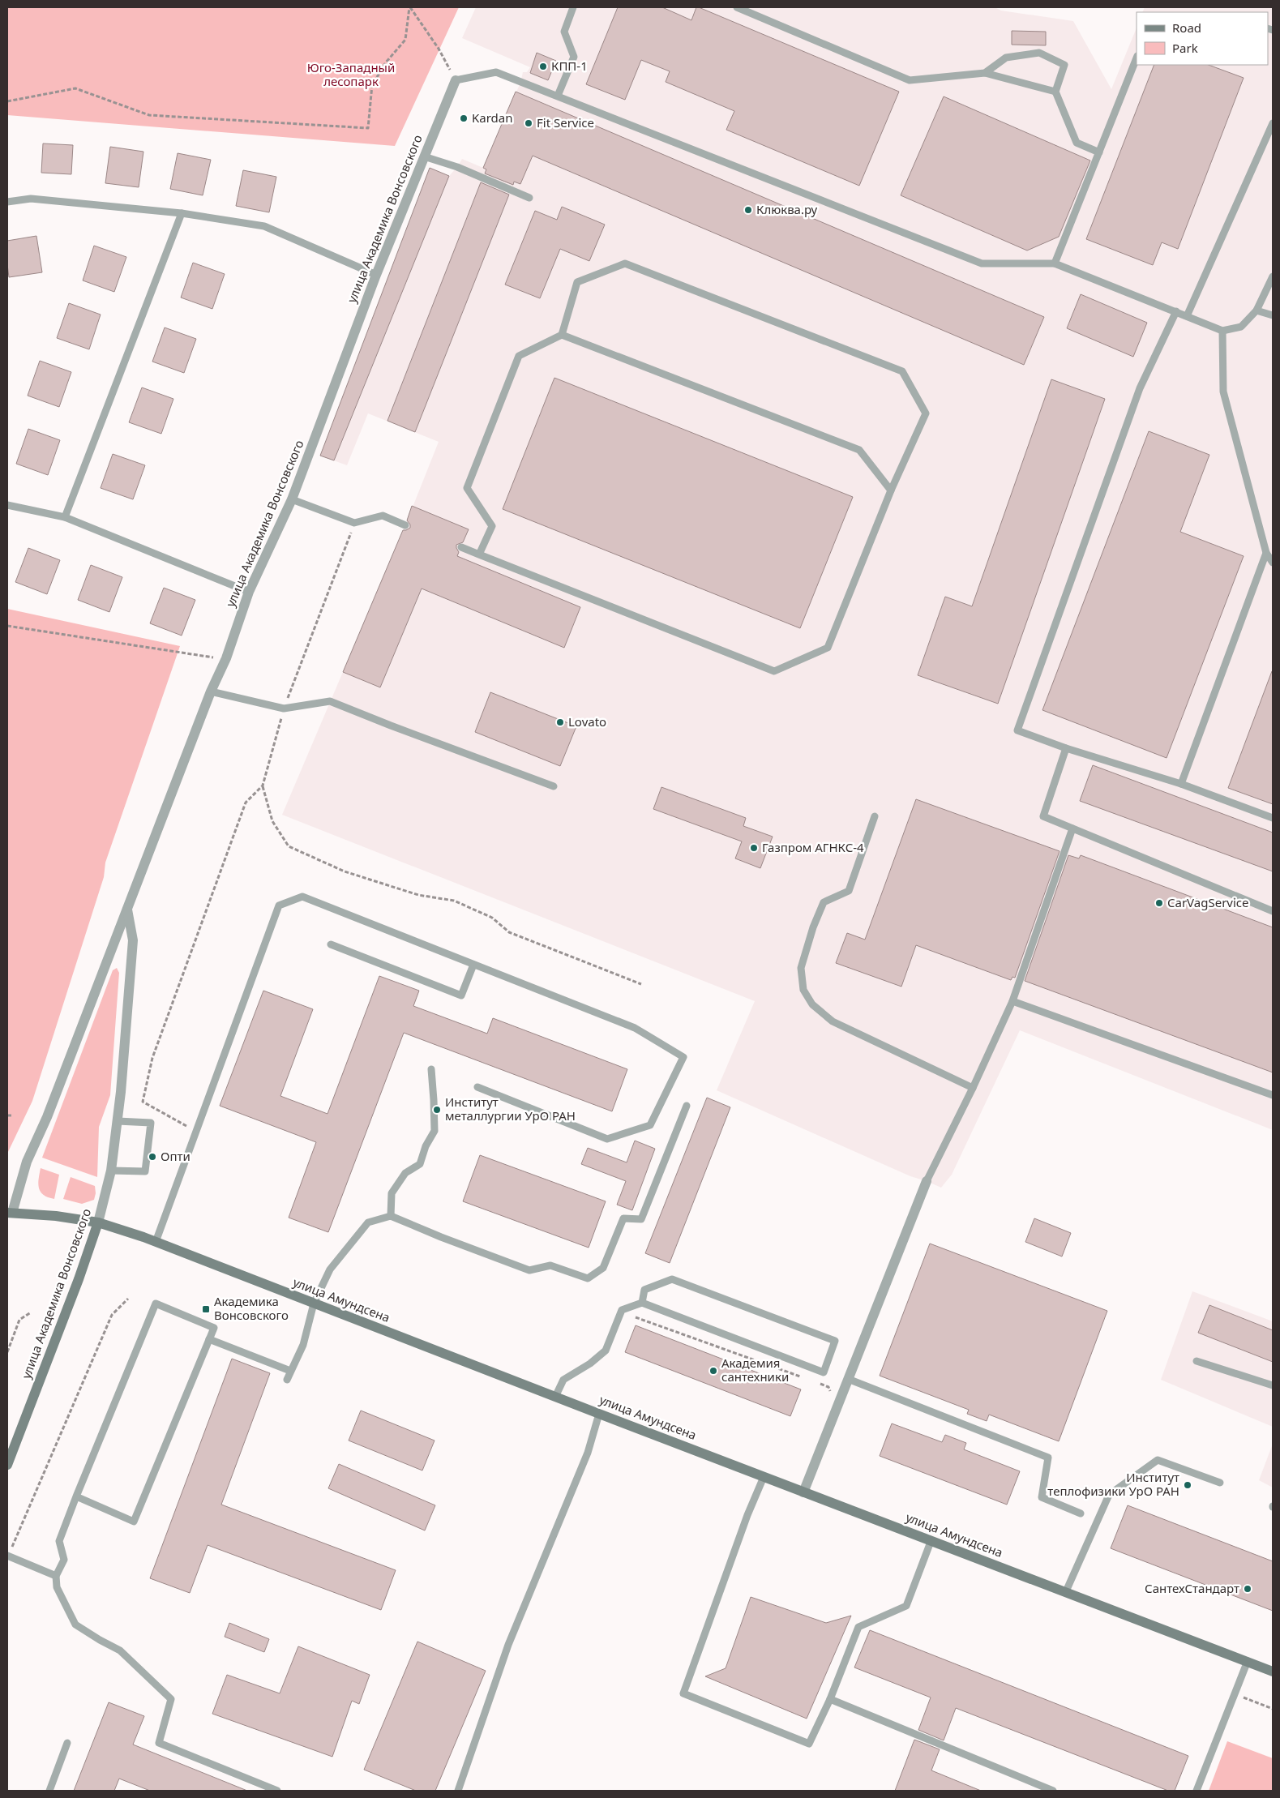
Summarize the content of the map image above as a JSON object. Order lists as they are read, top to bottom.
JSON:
{
  "streets": {
    "main road": ["улица Академика Вонсовского", "улица Амундсена"]
  },
  "crossings": [
    ["улица Академика Вонсовского", "улица Амундсена"]
  ],
  "parks": ["Юго-Западный лесопарк"],
  "places": {
    "other": [
      "КПП-1",
      "Kardan",
      "Fit Service",
      "Клюква.ру",
      "Lovato",
      "Газпром АГНКС-4",
      "CarVagService",
      "Институт металлургии УрО РАН",
      "Опти",
      "Академия сантехники",
      "Институт теплофизики УрО РАН",
      "СантехСтандарт"
    ],
    "transit": ["Академика Вонсовского"]
  },
  "legend": ["Road", "Park"]
}
